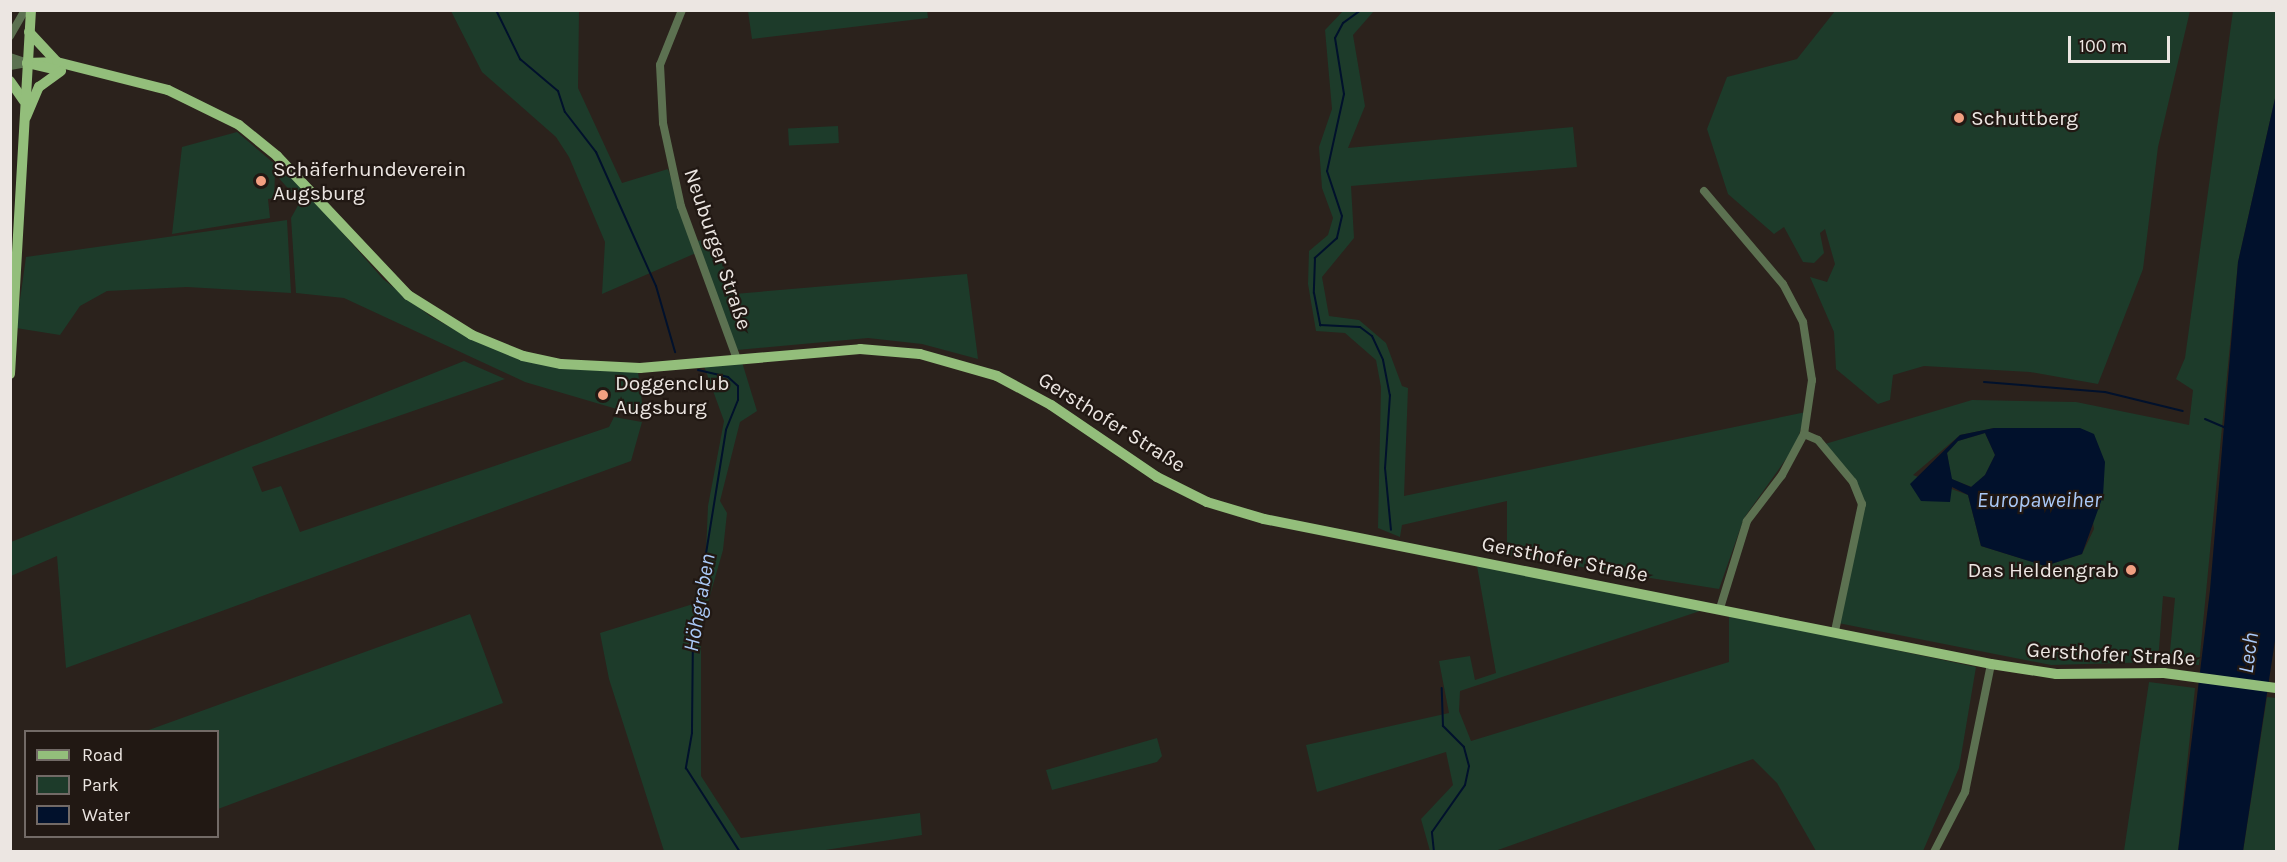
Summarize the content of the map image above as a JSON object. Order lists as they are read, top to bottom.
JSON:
{
  "streets": {
    "main road": ["Gersthofer Straße"],
    "street": ["Neuburger Straße"]
  },
  "crossings": [
    ["Neuburger Straße", "Gersthofer Straße"]
  ],
  "water": ["Europaweiher", "Höhgraben", "Lech"],
  "places": [
    "Schuttberg",
    "Schäferhundeverein Augsburg",
    "Doggenclub Augsburg",
    "Das Heldengrab"
  ],
  "legend": ["Road", "Park", "Water"],
  "scale_bar": "100 m"
}
